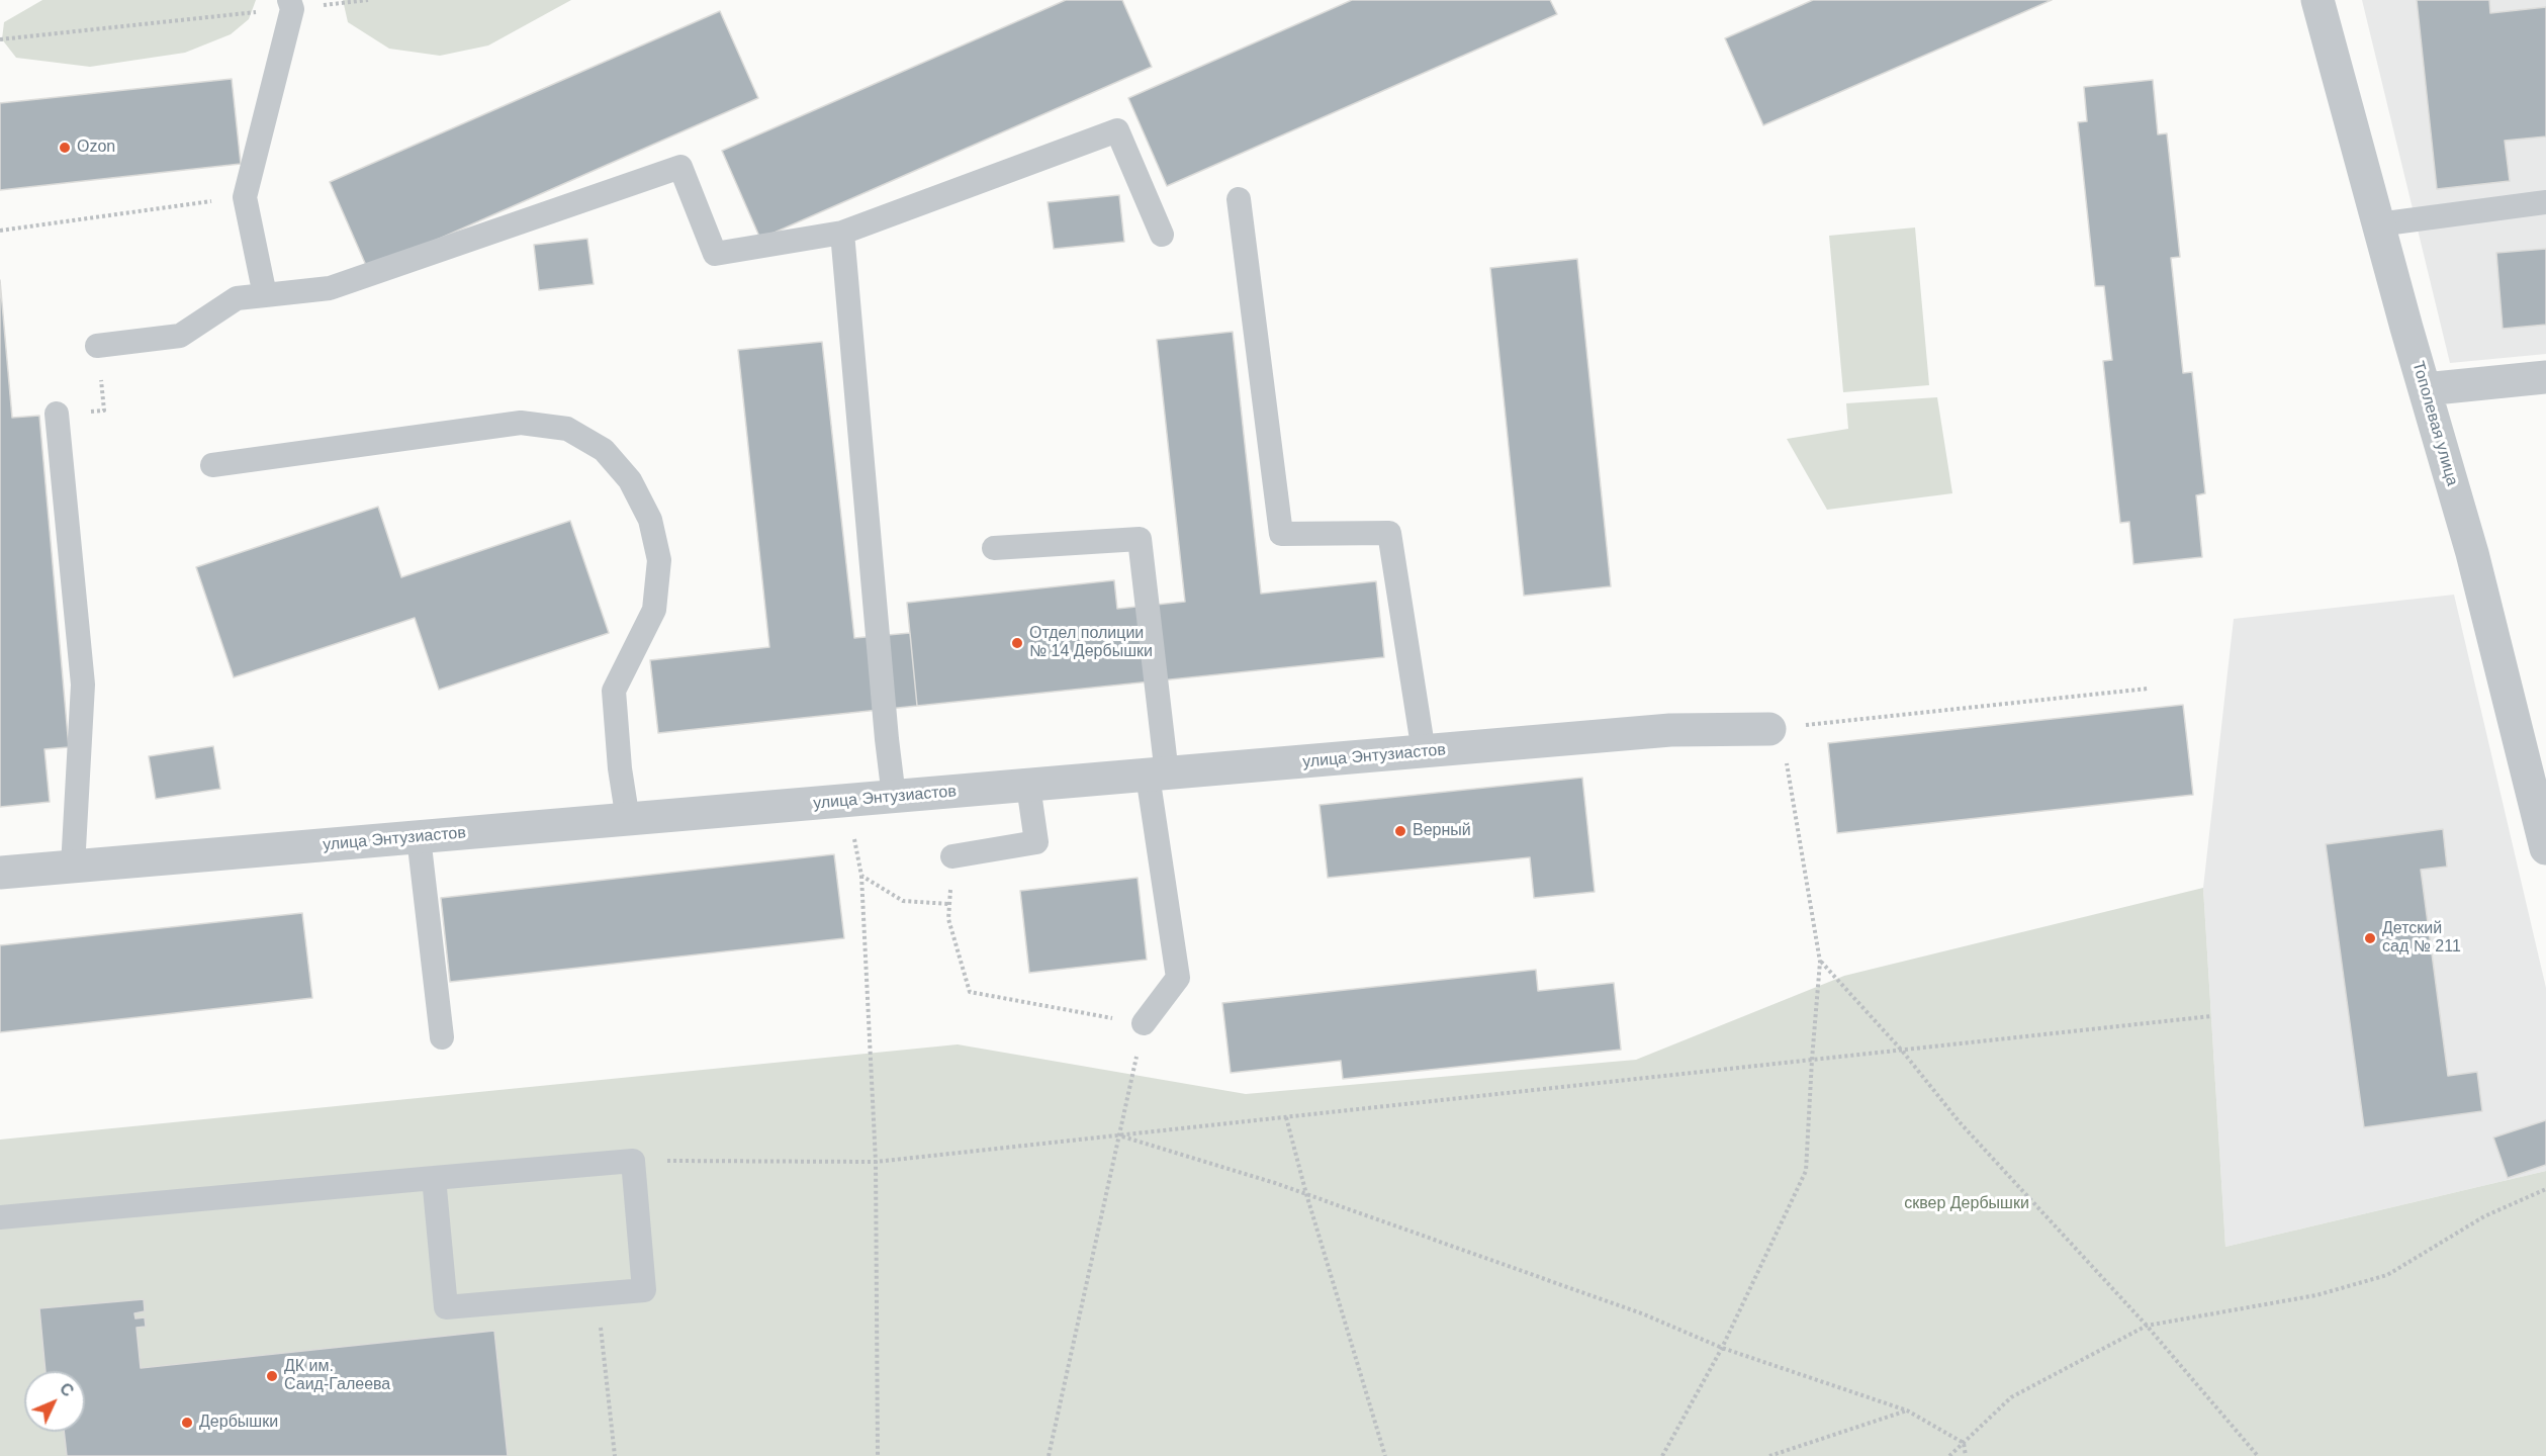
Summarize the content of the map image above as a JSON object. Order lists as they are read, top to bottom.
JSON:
{
  "streets": {
    "street": ["Тополевая улица", "улица Энтузиастов"]
  },
  "parks": ["сквер Дербышки"],
  "places": [
    "Ozon",
    "Отдел полиции № 14 Дербышки",
    "Верный",
    "Детский сад № 211",
    "ДК им. Саид-Галеева",
    "Дербышки"
  ],
  "north": "top right"
}
